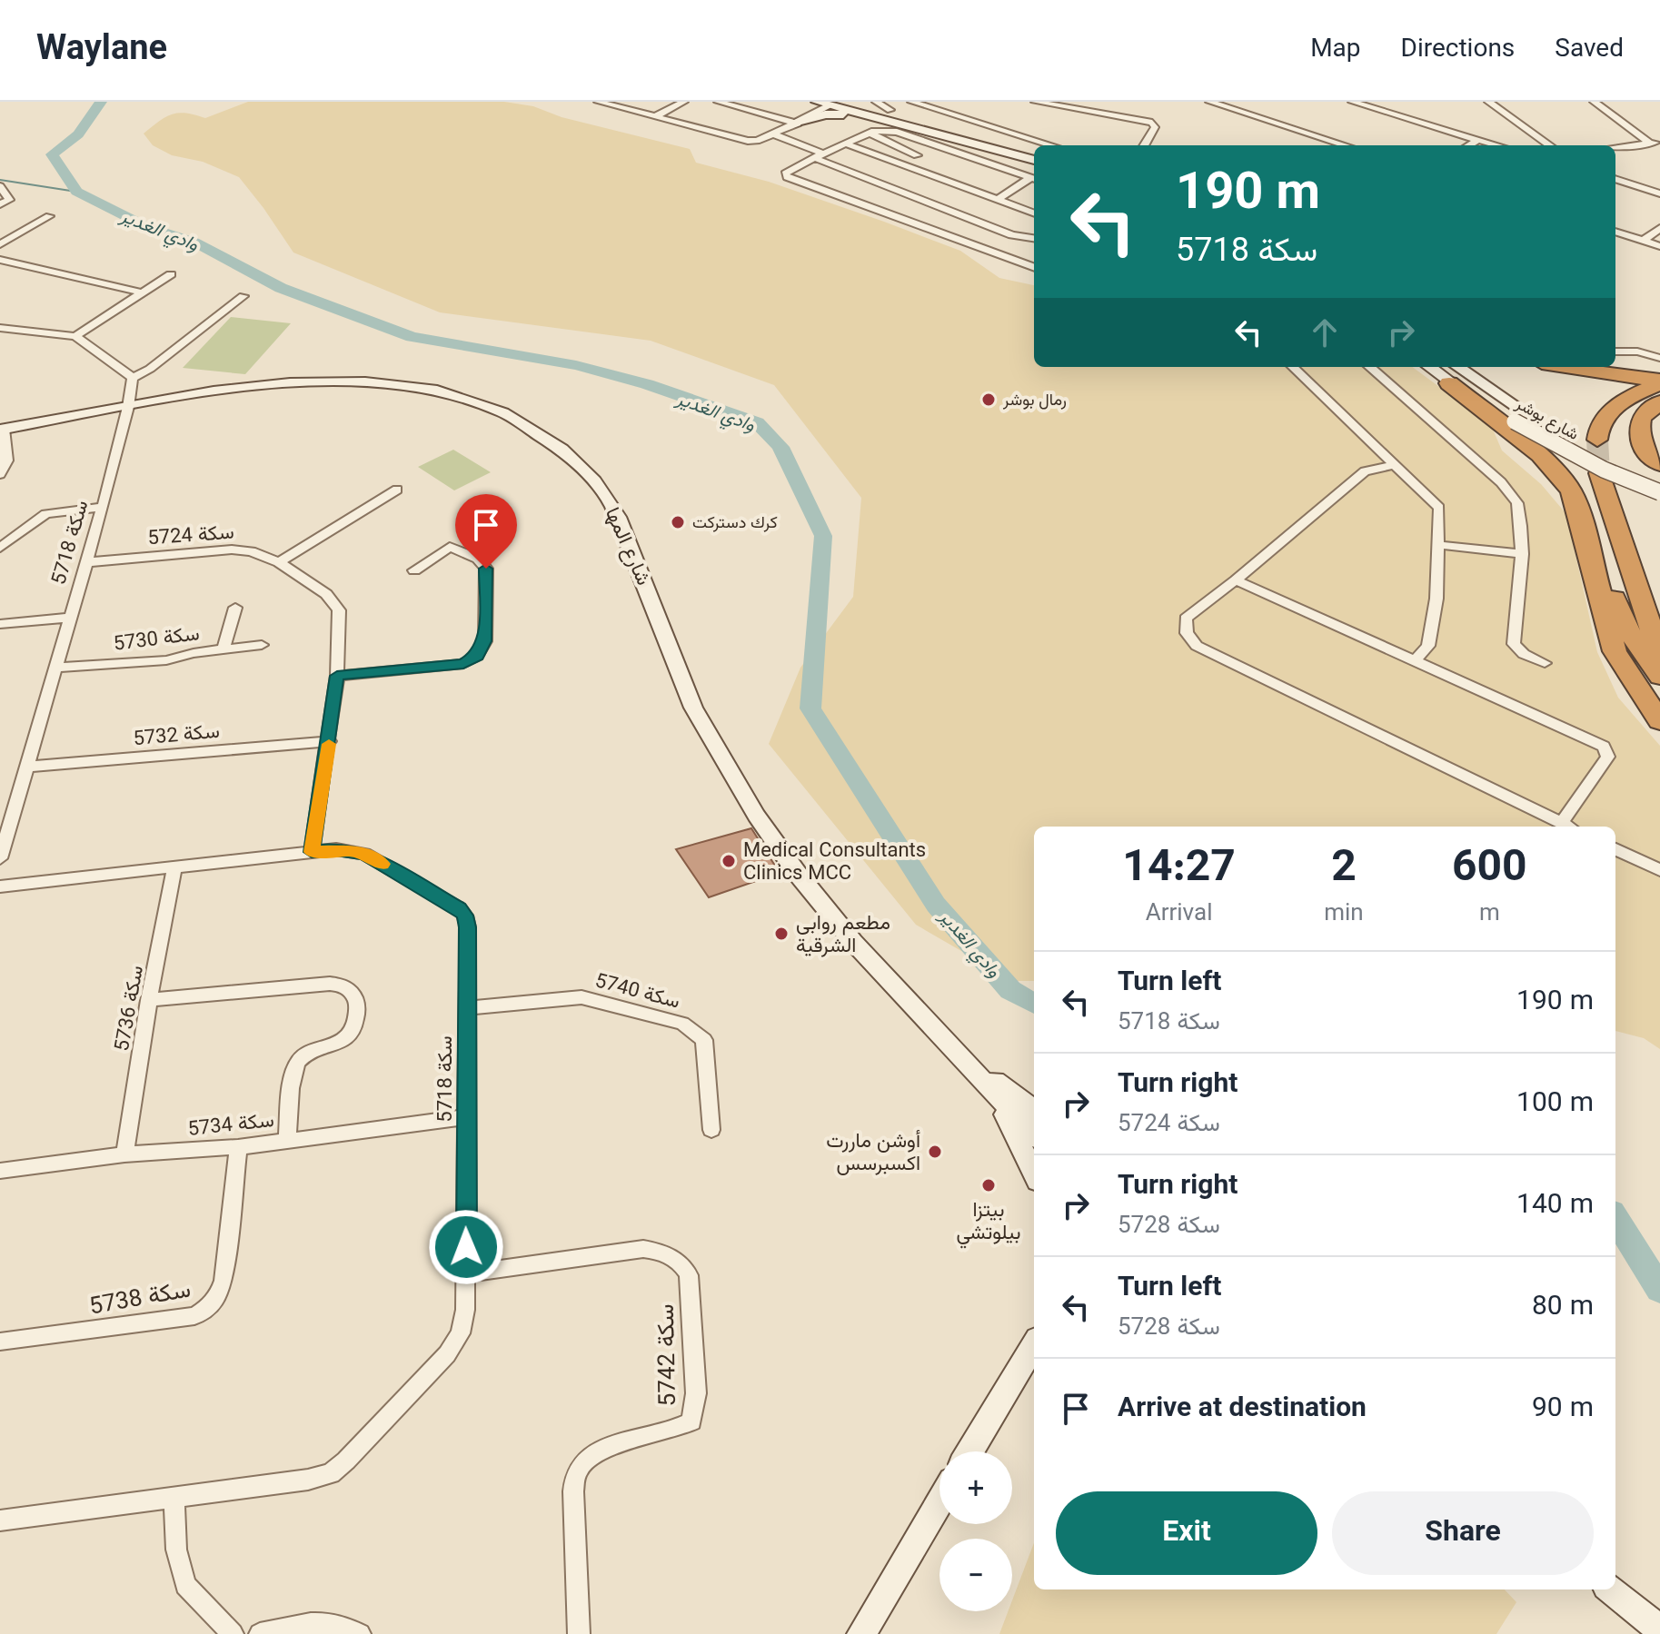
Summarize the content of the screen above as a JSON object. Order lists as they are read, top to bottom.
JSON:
{
  "streets": {
    "street": [
      "شارع بوشر",
      "سكة 5724",
      "سكة 5718",
      "شارع المها",
      "سكة 5730",
      "سكة 5732",
      "سكة 5740",
      "سكة 5736",
      "سكة 5734",
      "سكة 5738",
      "سكة 5742"
    ]
  },
  "crossings": [
    ["سكة 5724", "سكة 5718"],
    ["سكة 5724", "سكة 5732"],
    ["سكة 5718", "شارع المها"],
    ["سكة 5718", "سكة 5730"],
    ["سكة 5718", "سكة 5732"],
    ["سكة 5718", "سكة 5740"],
    ["سكة 5718", "سكة 5736"],
    ["سكة 5718", "سكة 5734"],
    ["سكة 5718", "سكة 5742"],
    ["سكة 5736", "سكة 5734"],
    ["سكة 5734", "سكة 5738"]
  ],
  "water": ["وادي الغدير"],
  "places": [
    "رمال بوشر",
    "كرك دستركت",
    "Medical Consultants Clinics MCC",
    "مطعم روابي الشرقية",
    "أوشن ماررت اكسبرسس",
    "بيتزا بيلوتشي"
  ],
  "page": {
    "header": "Waylane",
    "nav": ["Map", "Directions", "Saved"],
    "turn": ["190 m", "سكة 5718"],
    "eta": [
      "14:27",
      "Arrival",
      "2",
      "min",
      "600",
      "m"
    ],
    "list": [
      {
        "name": "Turn left",
        "note": "سكة 5718",
        "value": "190 m"
      },
      {
        "name": "Turn right",
        "note": "سكة 5724",
        "value": "100 m"
      },
      {
        "name": "Turn right",
        "note": "سكة 5728",
        "value": "140 m"
      },
      {
        "name": "Turn left",
        "note": "سكة 5728",
        "value": "80 m"
      },
      {
        "name": "Arrive at destination",
        "value": "90 m"
      }
    ],
    "map_buttons": ["+", "−"],
    "buttons": ["Exit", "Share"]
  }
}
